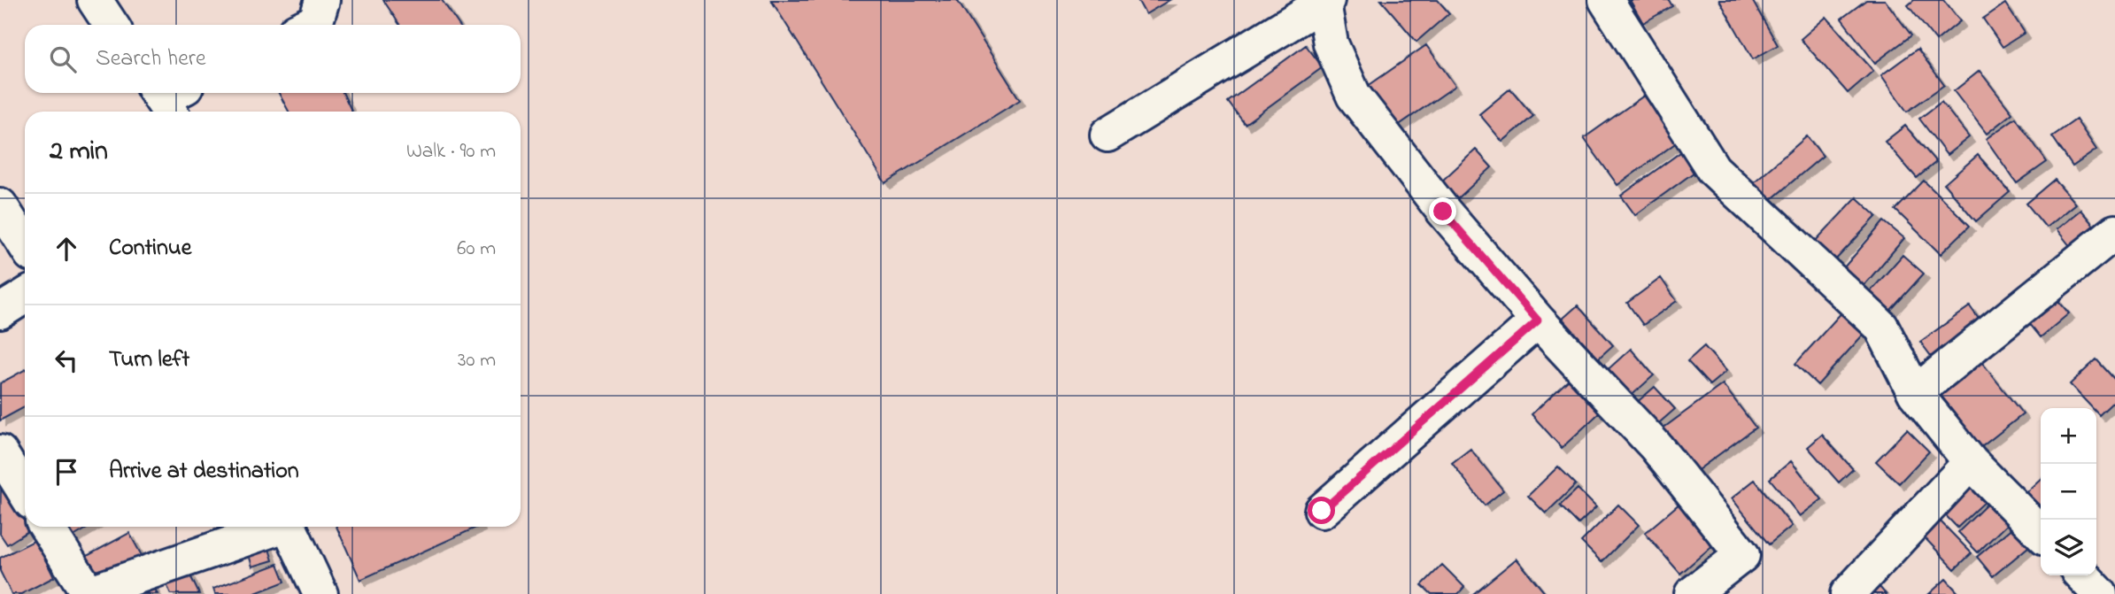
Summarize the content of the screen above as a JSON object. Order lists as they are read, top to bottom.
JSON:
{
  "page": {
    "search": "Search here",
    "heading": ["2 min", "Walk · 90 m"],
    "list": [
      ["Continue", "60 m"],
      ["Turn left", "30 m"],
      "Arrive at destination"
    ],
    "map_buttons": ["+", "−"]
  }
}
